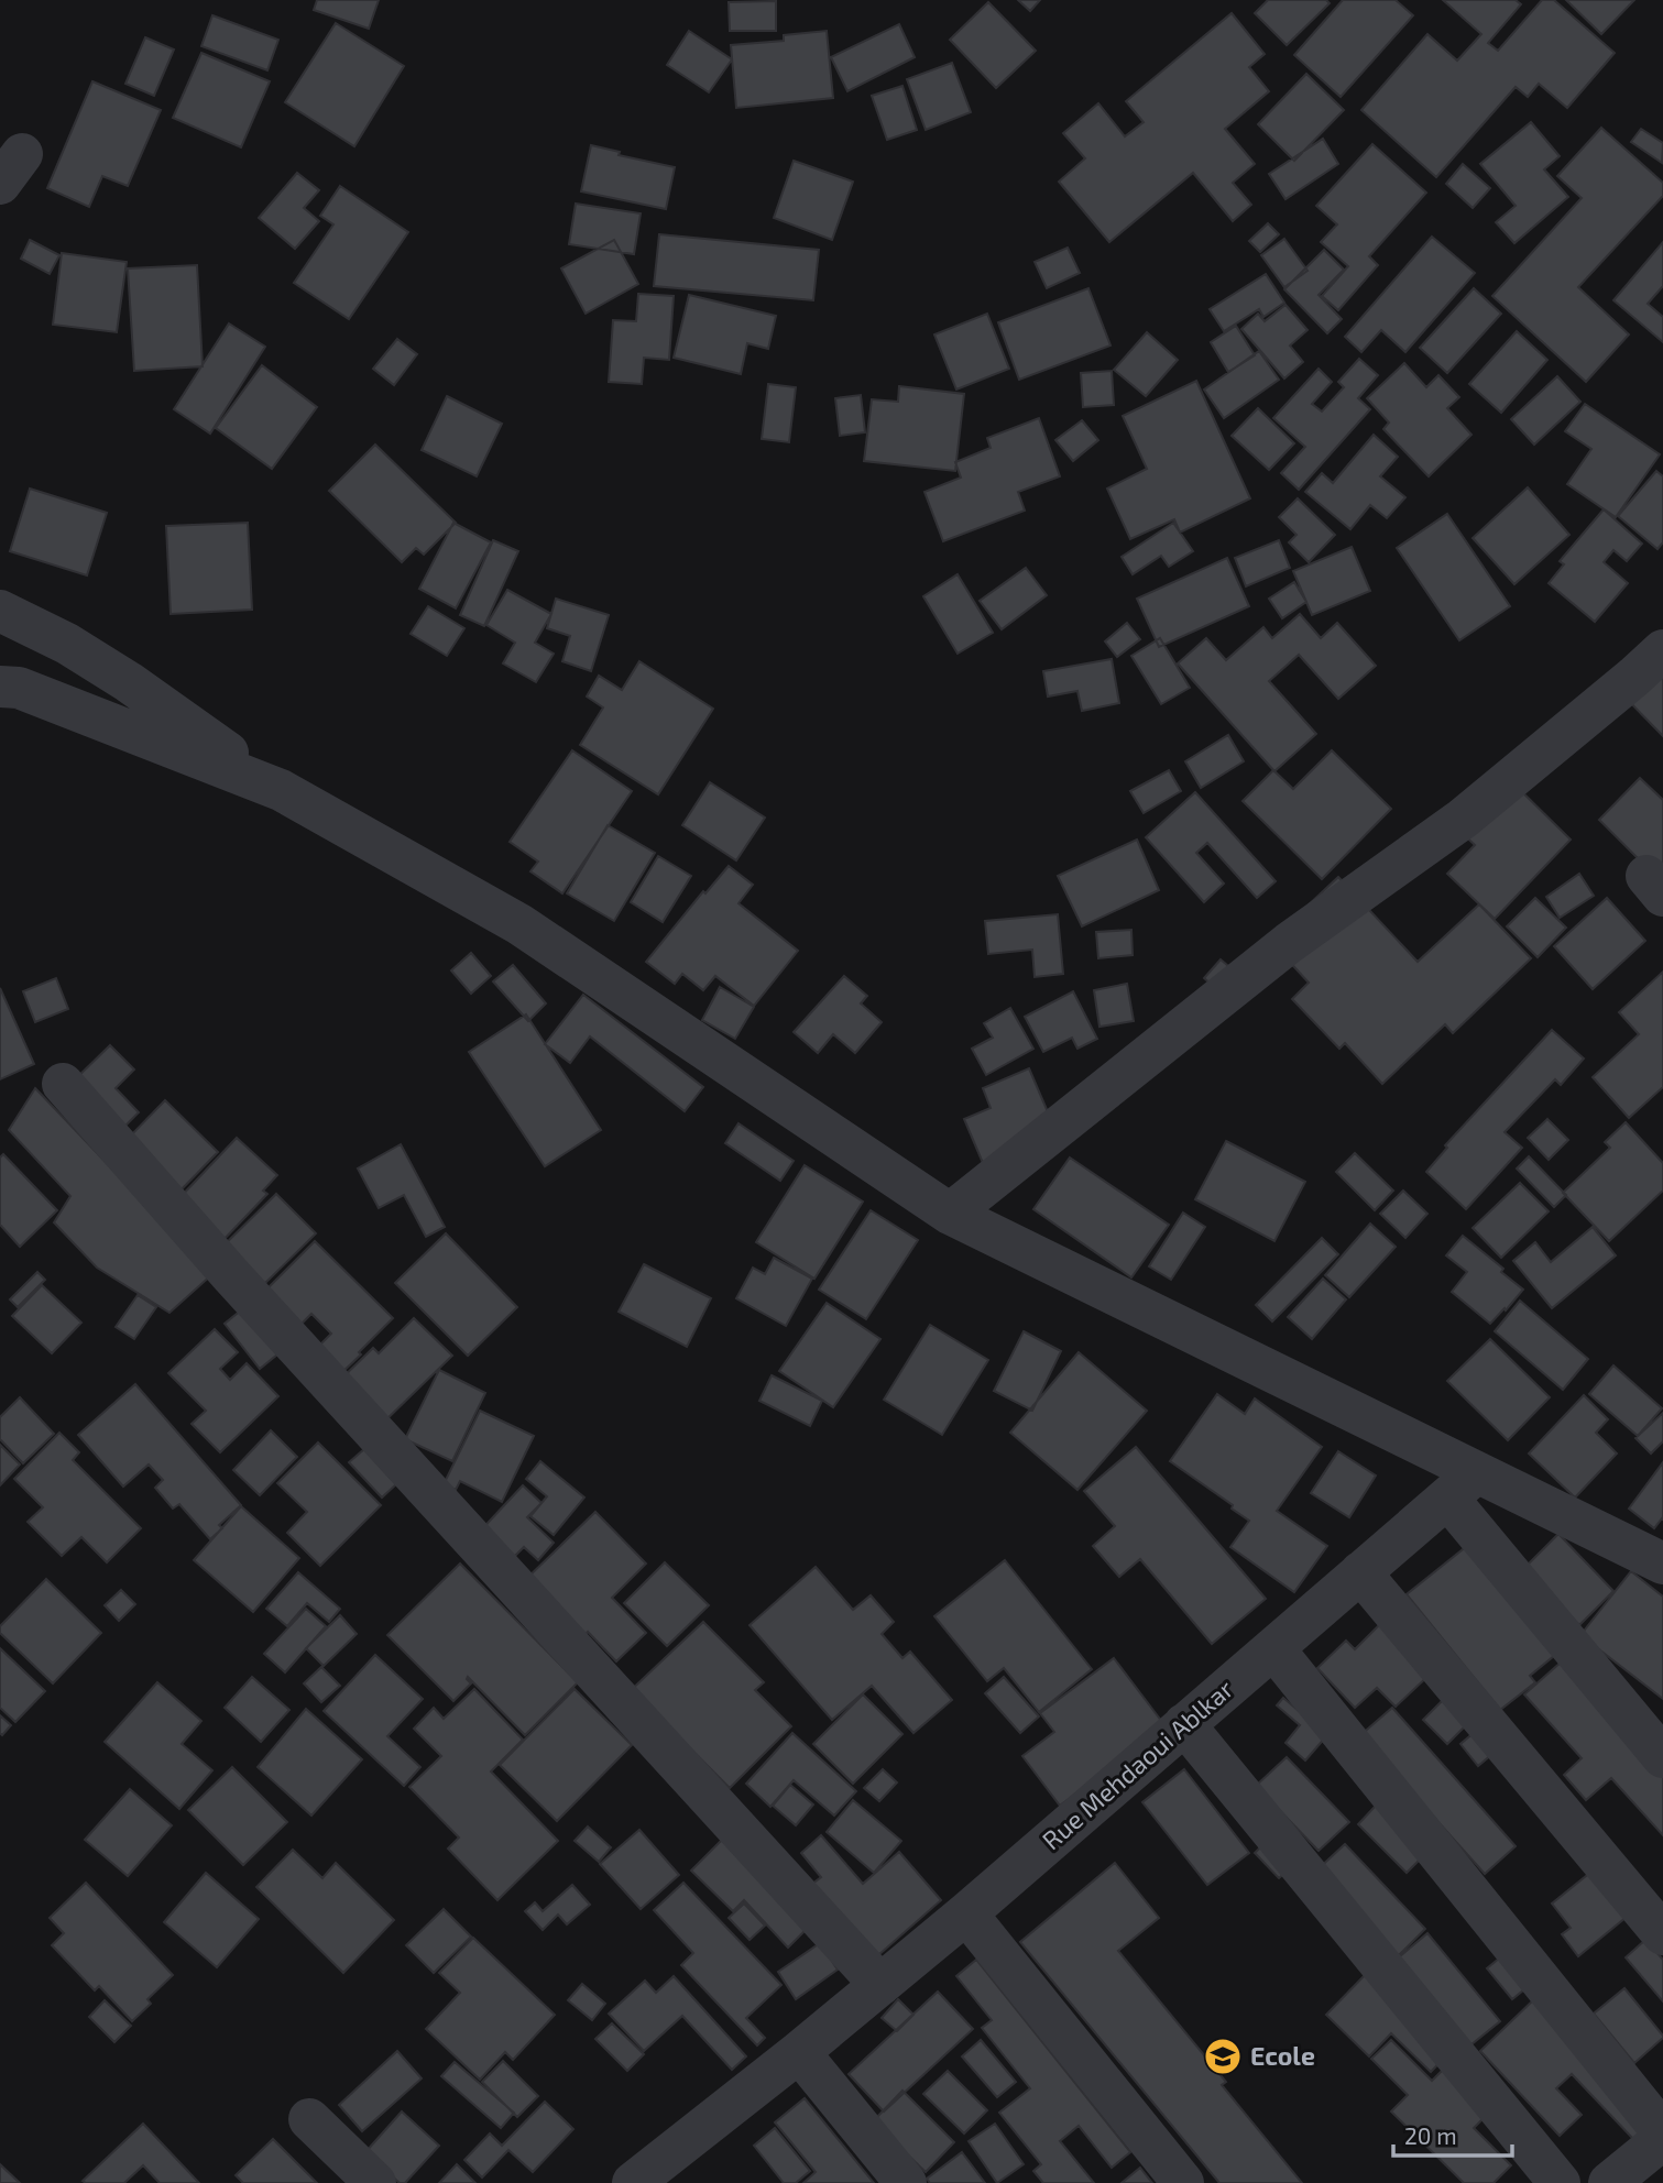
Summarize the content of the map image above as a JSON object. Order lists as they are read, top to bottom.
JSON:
{
  "streets": {
    "street": ["Rue Mehdaoui Ablkar"]
  },
  "places": {
    "school or university": ["Ecole"]
  },
  "scale_bar": "20 m"
}
